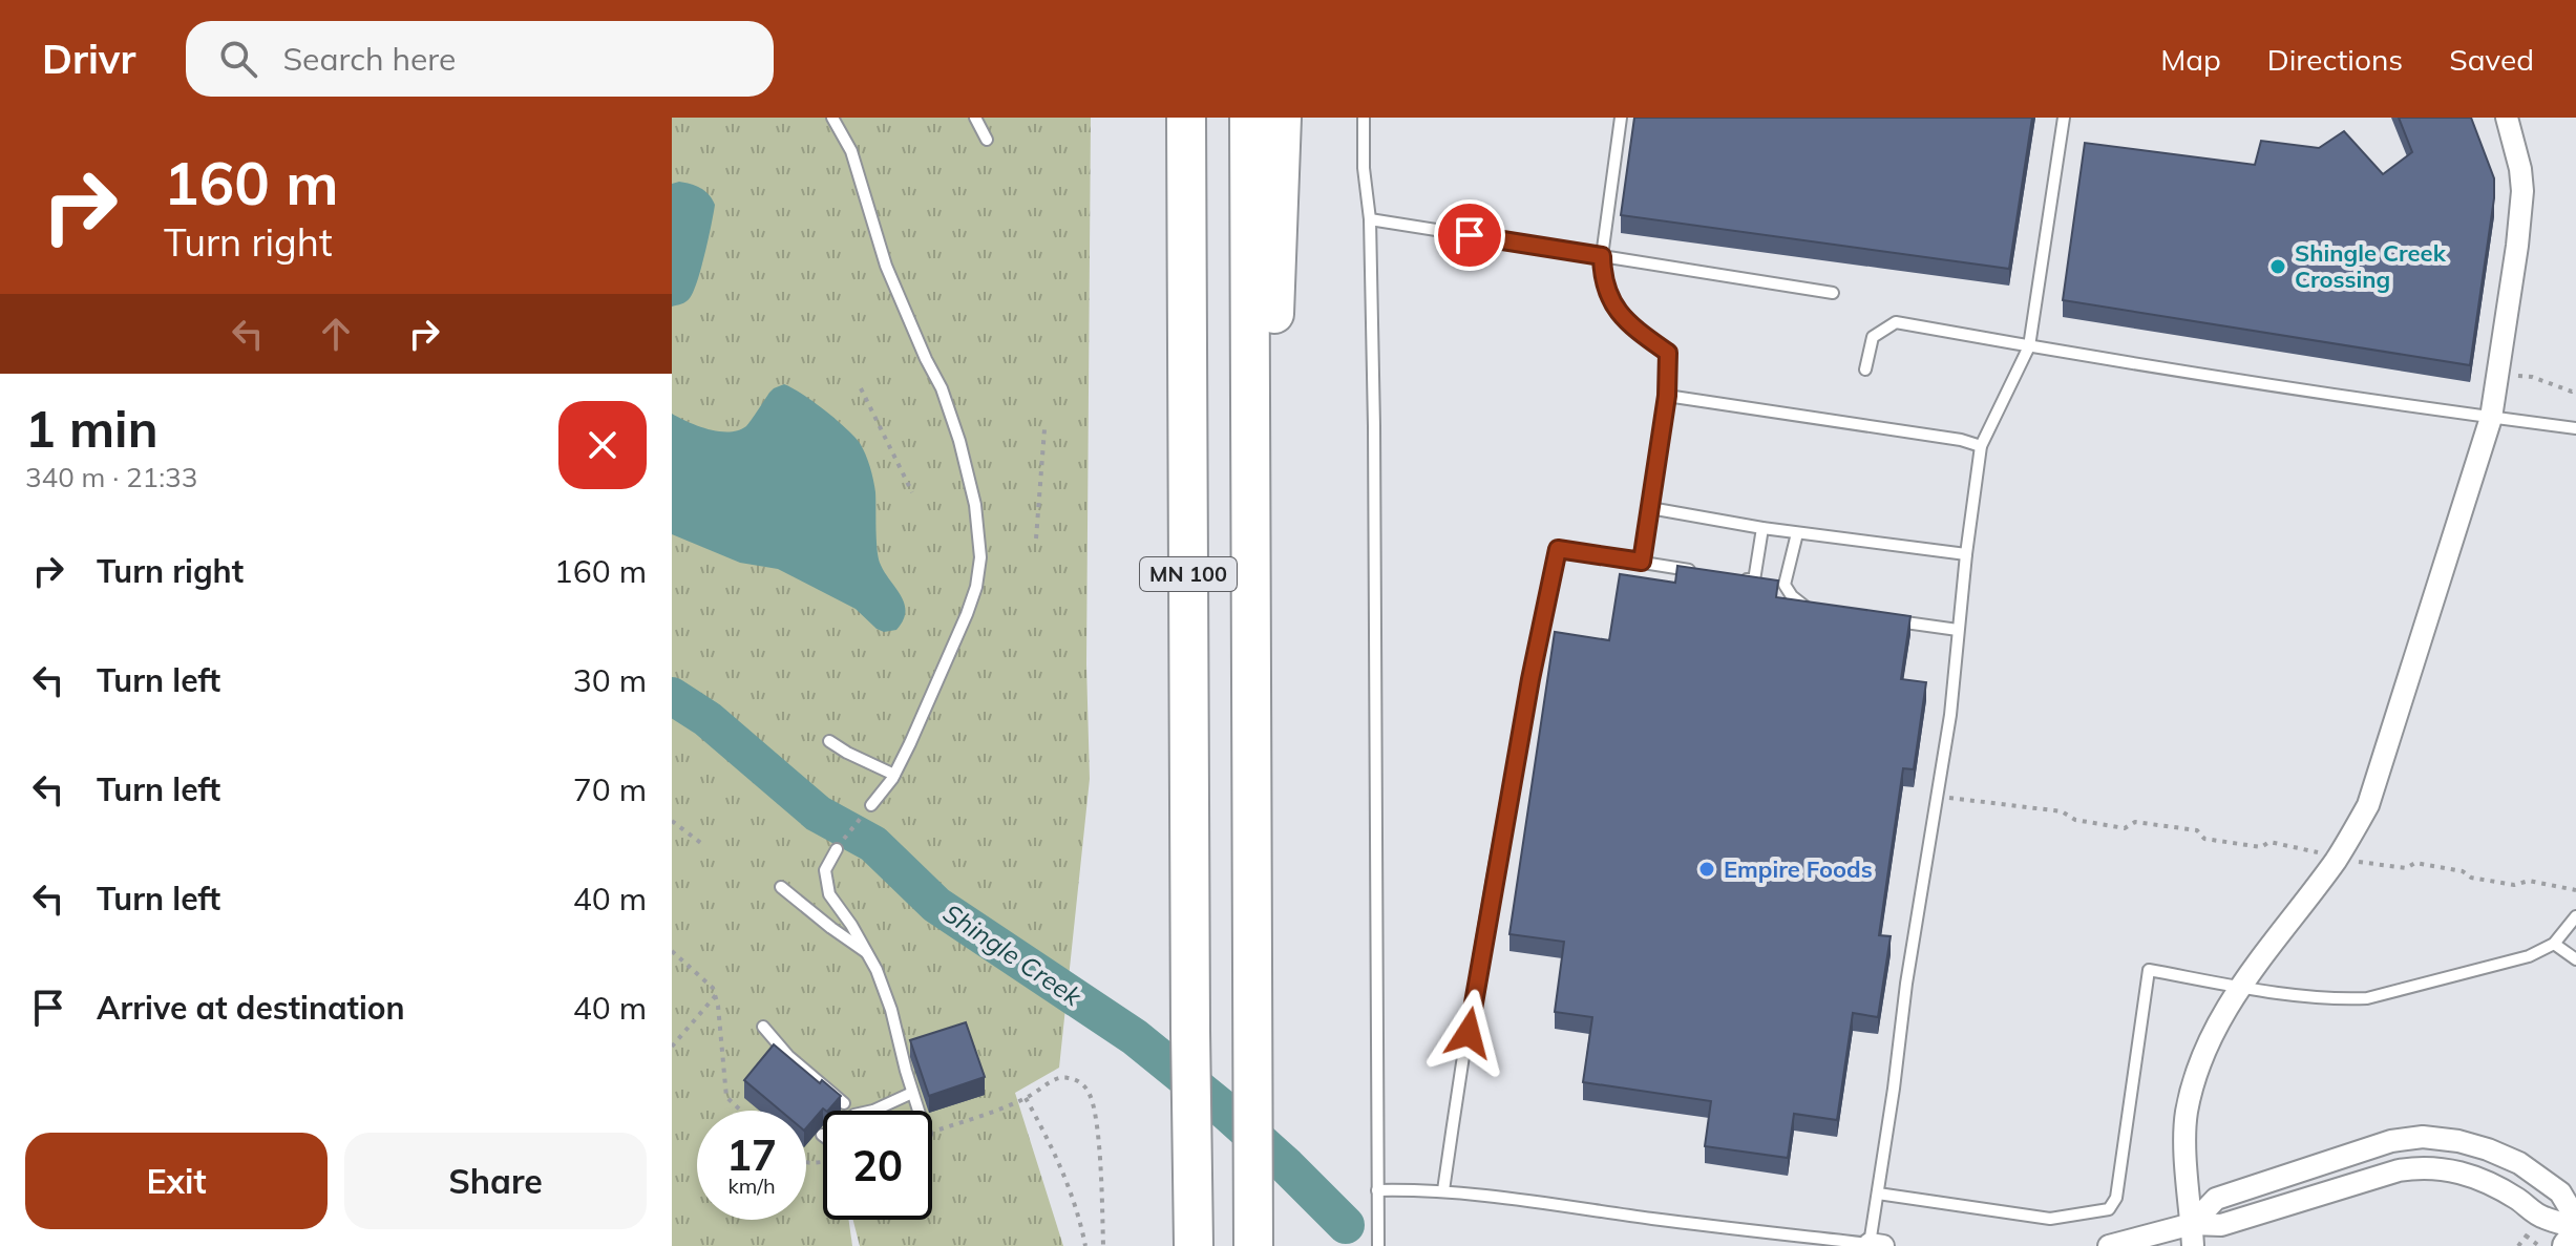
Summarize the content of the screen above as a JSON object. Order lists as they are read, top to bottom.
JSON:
{
  "streets": {
    "highway": ["MN 100"]
  },
  "water": ["Shingle Creek"],
  "places": ["Shingle Creek Crossing", "Empire Foods"],
  "page": {
    "header": "Drivr",
    "search": "Search here",
    "nav": ["Map", "Directions", "Saved"],
    "turn": ["160 m", "Turn right"],
    "heading": ["1 min", "340 m · 21:33"],
    "list": [
      {
        "name": "Turn right",
        "value": "160 m"
      },
      {
        "name": "Turn left",
        "value": "30 m"
      },
      {
        "name": "Turn left",
        "value": "70 m"
      },
      {
        "name": "Turn left",
        "value": "40 m"
      },
      {
        "name": "Arrive at destination",
        "value": "40 m"
      }
    ],
    "speed": "17 km/h",
    "limit": "20",
    "buttons": ["Exit", "Share"]
  }
}
